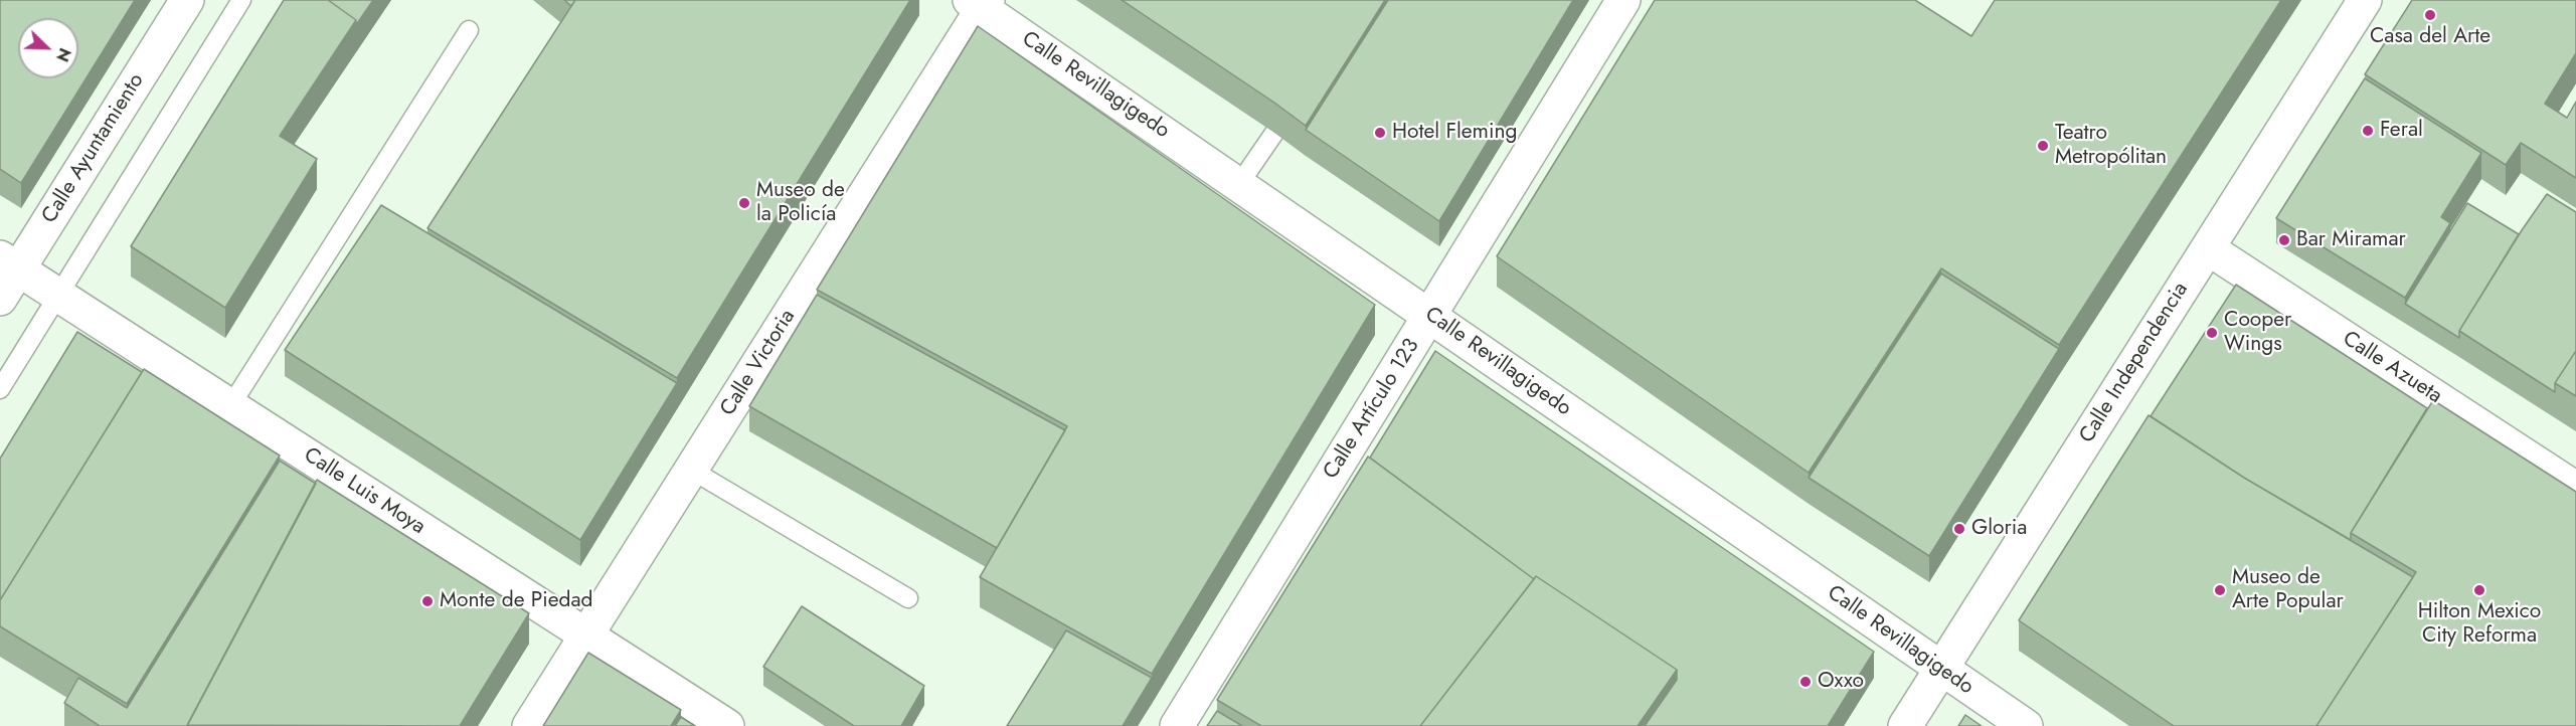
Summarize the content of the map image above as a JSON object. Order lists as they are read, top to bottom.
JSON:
{
  "streets": {
    "street": [
      "Calle Revillagigedo",
      "Calle Ayuntamiento",
      "Calle Victoria",
      "Calle Independencia",
      "Calle Azueta",
      "Calle Artículo 123",
      "Calle Luis Moya"
    ]
  },
  "crossings": [
    ["Calle Revillagigedo", "Calle Victoria"],
    ["Calle Revillagigedo", "Calle Independencia"],
    ["Calle Revillagigedo", "Calle Artículo 123"],
    ["Calle Ayuntamiento", "Calle Luis Moya"],
    ["Calle Victoria", "Calle Luis Moya"],
    ["Calle Independencia", "Calle Azueta"]
  ],
  "places": [
    "Casa del Arte",
    "Feral",
    "Hotel Fleming",
    "Teatro Metropólitan",
    "Museo de la Policía",
    "Bar Miramar",
    "Cooper Wings",
    "Gloria",
    "Museo de Arte Popular",
    "Hilton Mexico City Reforma",
    "Monte de Piedad",
    "Oxxo"
  ],
  "north": "bottom right"
}
